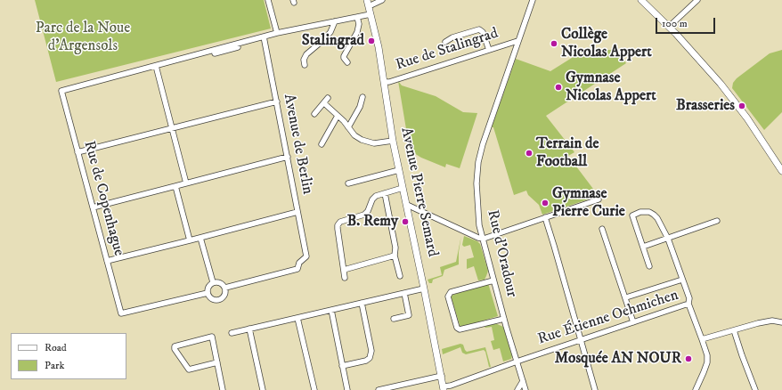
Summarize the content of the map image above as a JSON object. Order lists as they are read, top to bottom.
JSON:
{
  "streets": {
    "main road": ["Avenue Pierre Semard"],
    "street": [
      "Rue de Stalingrad",
      "Avenue de Berlin",
      "Rue de Copenhague",
      "Rue d'Oradour",
      "Rue Étienne Oehmichen"
    ]
  },
  "crossings": [
    ["Rue de Stalingrad", "Avenue Pierre Semard"],
    ["Rue de Stalingrad", "Rue d'Oradour"],
    ["Avenue de Berlin", "Rue de Copenhague"],
    ["Avenue Pierre Semard", "Rue Étienne Oehmichen"],
    ["Rue d'Oradour", "Rue Étienne Oehmichen"]
  ],
  "parks": ["Parc de la Noue d'Argensols"],
  "places": [
    "Stalingrad",
    "Collège Nicolas Appert",
    "Gymnase Nicolas Appert",
    "Brasseries",
    "Terrain de Football",
    "Gymnase Pierre Curie",
    "B. Remy",
    "Mosquée AN NOUR"
  ],
  "legend": ["Road", "Park"],
  "scale_bar": "100 m"
}
